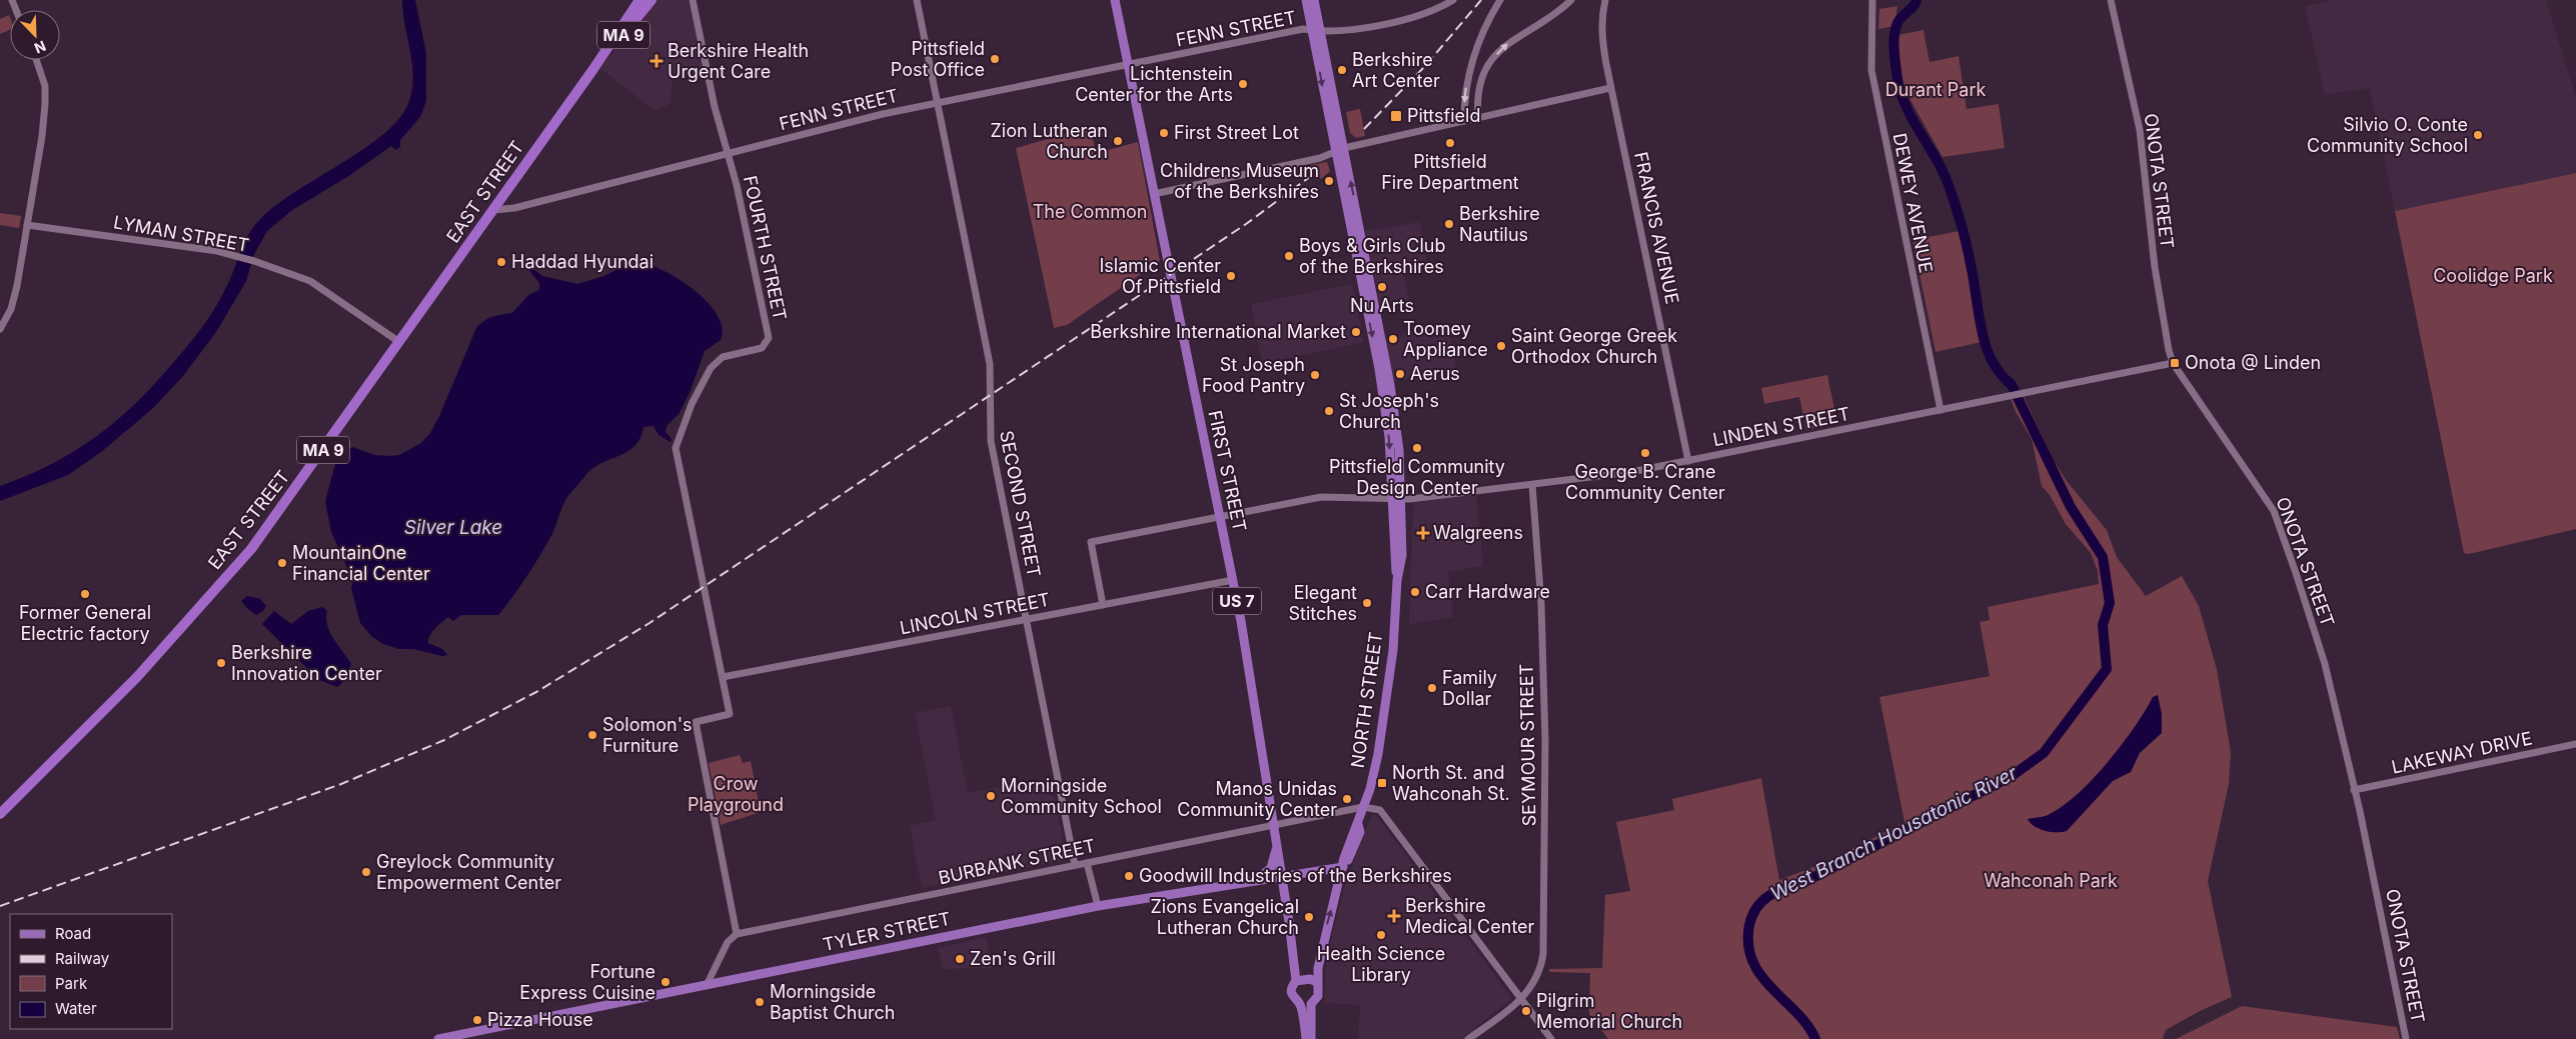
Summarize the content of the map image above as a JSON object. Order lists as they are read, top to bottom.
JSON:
{
  "streets": {
    "highway": ["MA 9", "EAST STREET"],
    "main road": [
      "FIRST STREET",
      "US 7",
      "NORTH STREET",
      "TYLER STREET"
    ],
    "street": [
      "FENN STREET",
      "ONOTA STREET",
      "DEWEY AVENUE",
      "FRANCIS AVENUE",
      "LYMAN STREET",
      "FOURTH STREET",
      "LINDEN STREET",
      "SECOND STREET",
      "LINCOLN STREET",
      "SEYMOUR STREET",
      "LAKEWAY DRIVE",
      "BURBANK STREET"
    ]
  },
  "crossings": [
    ["FENN STREET", "EAST STREET"],
    ["FENN STREET", "FOURTH STREET"],
    ["FENN STREET", "FIRST STREET"],
    ["FENN STREET", "SECOND STREET"],
    ["FENN STREET", "NORTH STREET"],
    ["ONOTA STREET", "LINDEN STREET"],
    ["ONOTA STREET", "LAKEWAY DRIVE"],
    ["EAST STREET", "LYMAN STREET"],
    ["DEWEY AVENUE", "LINDEN STREET"],
    ["FRANCIS AVENUE", "LINDEN STREET"],
    ["FOURTH STREET", "LINCOLN STREET"],
    ["FOURTH STREET", "BURBANK STREET"],
    ["LINDEN STREET", "FIRST STREET"],
    ["LINDEN STREET", "LINCOLN STREET"],
    ["LINDEN STREET", "NORTH STREET"],
    ["LINDEN STREET", "SEYMOUR STREET"],
    ["FIRST STREET", "LINCOLN STREET"],
    ["FIRST STREET", "NORTH STREET"],
    ["FIRST STREET", "BURBANK STREET"],
    ["FIRST STREET", "TYLER STREET"],
    ["SECOND STREET", "LINCOLN STREET"],
    ["SECOND STREET", "BURBANK STREET"],
    ["NORTH STREET", "BURBANK STREET"],
    ["NORTH STREET", "TYLER STREET"]
  ],
  "water": ["Silver Lake", "West Branch Housatonic River"],
  "parks": [
    "Durant Park",
    "The Common",
    "Coolidge Park",
    "Crow Playground",
    "Wahconah Park"
  ],
  "places": {
    "other": [
      "Pittsfield Post Office",
      "Berkshire Art Center",
      "Lichtenstein Center for the Arts",
      "First Street Lot",
      "Silvio O. Conte Community School",
      "Zion Lutheran Church",
      "Pittsfield Fire Department",
      "Childrens Museum of the Berkshires",
      "Berkshire Nautilus",
      "Boys & Girls Club of the Berkshires",
      "Haddad Hyundai",
      "Islamic Center Of Pittsfield",
      "Nu Arts",
      "Berkshire International Market",
      "Toomey Appliance",
      "Saint George Greek Orthodox Church",
      "Aerus",
      "St Joseph Food Pantry",
      "St Joseph's Church",
      "Pittsfield Community Design Center",
      "George B. Crane Community Center",
      "MountainOne Financial Center",
      "Carr Hardware",
      "Former General Electric factory",
      "Elegant Stitches",
      "Berkshire Innovation Center",
      "Family Dollar",
      "Solomon's Furniture",
      "Morningside Community School",
      "Manos Unidas Community Center",
      "Greylock Community Empowerment Center",
      "Goodwill Industries of the Berkshires",
      "Zions Evangelical Lutheran Church",
      "Health Science Library",
      "Zen's Grill",
      "Fortune Express Cuisine",
      "Morningside Baptist Church",
      "Pilgrim Memorial Church",
      "Pizza House"
    ],
    "health": ["Berkshire Health Urgent Care", "Walgreens", "Berkshire Medical Center"],
    "transit": ["Pittsfield", "Onota @ Linden", "North St. and Wahconah St."]
  },
  "legend": [
    "Road",
    "Railway",
    "Park",
    "Water"
  ],
  "north": "bottom right"
}
